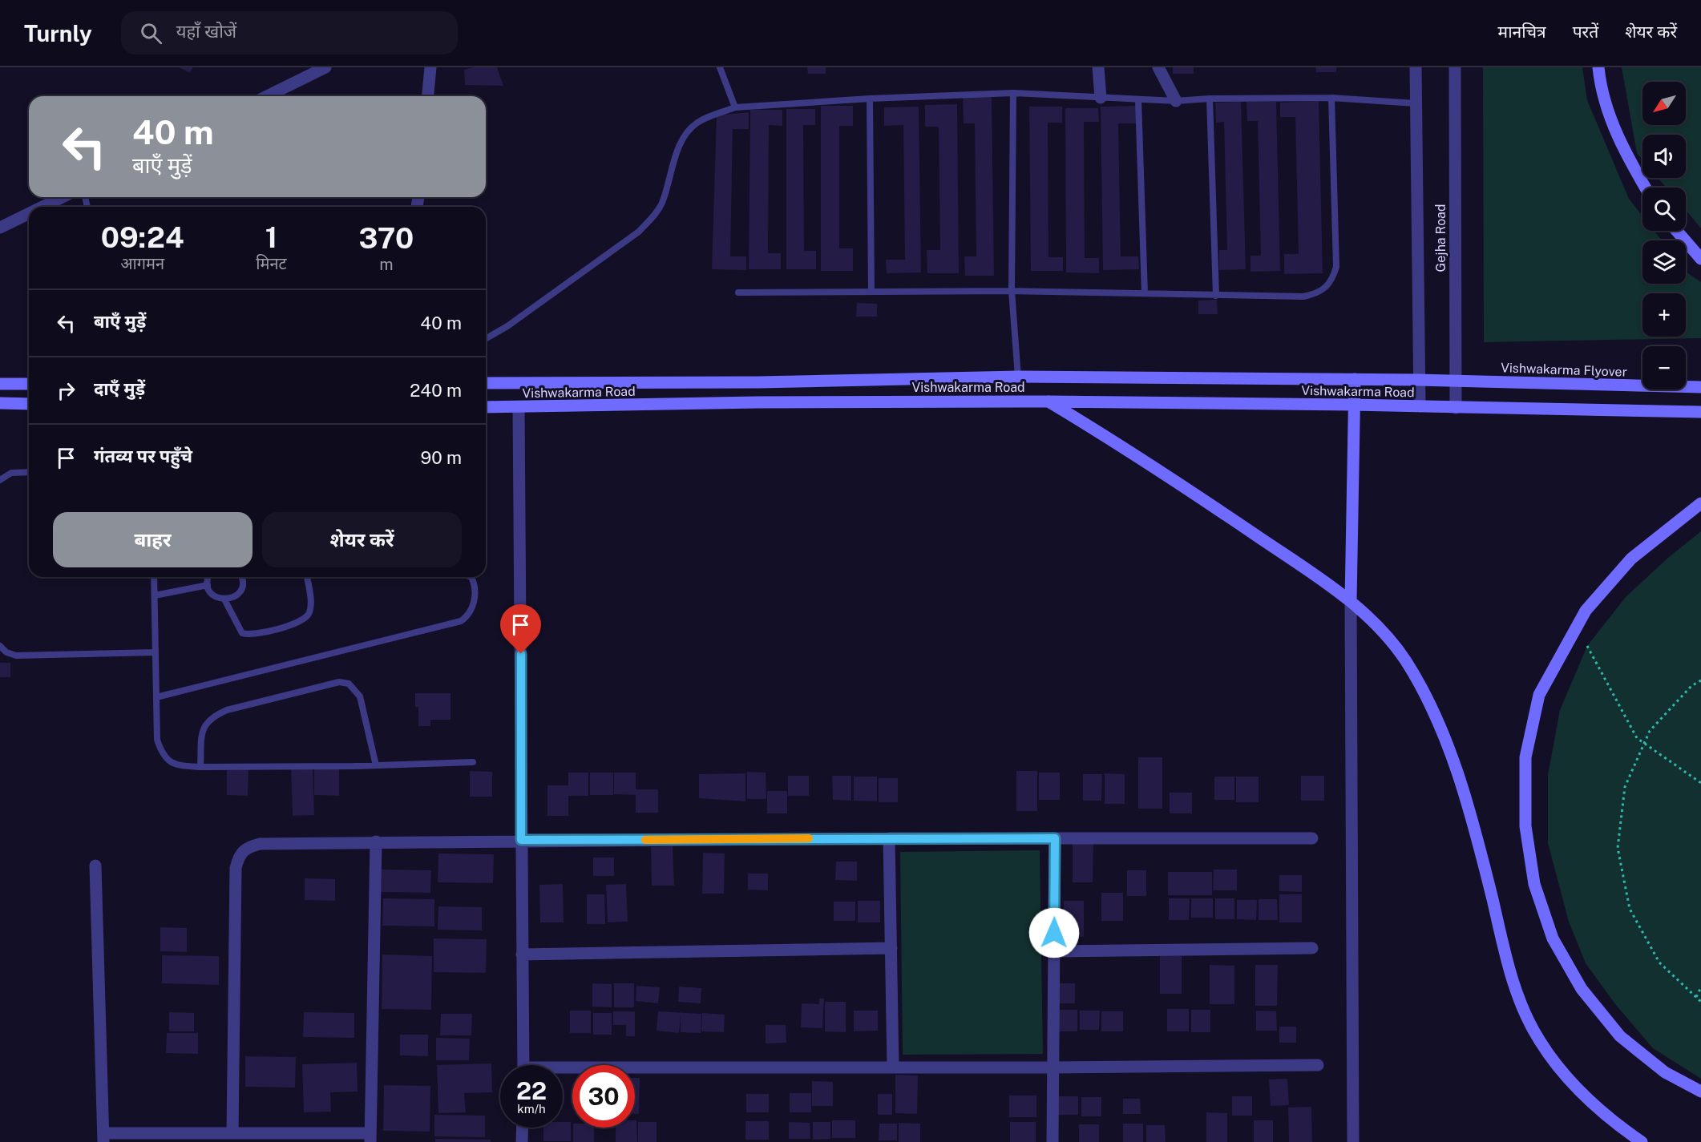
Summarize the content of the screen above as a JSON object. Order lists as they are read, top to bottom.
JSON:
{
  "streets": {
    "main road": ["Vishwakarma Flyover", "Vishwakarma Road"],
    "street": ["Gejha Road"]
  },
  "crossings": [
    ["Gejha Road", "Vishwakarma Flyover"],
    ["Gejha Road", "Vishwakarma Road"],
    ["Vishwakarma Flyover", "Vishwakarma Road"]
  ],
  "north": "bottom left",
  "page": {
    "header": "Turnly",
    "search": "यहाँ खोजें",
    "nav": ["मानचित्र", "परतें", "शेयर करें"],
    "map_buttons": ["+", "−"],
    "turn": ["40 m", "बाएँ मुड़ें"],
    "eta": [
      "09:24",
      "आगमन",
      "1",
      "मिनट",
      "370",
      "m"
    ],
    "list": [
      {
        "name": "बाएँ मुड़ें",
        "value": "40 m"
      },
      {
        "name": "दाएँ मुड़ें",
        "value": "240 m"
      },
      {
        "name": "गंतव्य पर पहुँचे",
        "value": "90 m"
      }
    ],
    "buttons": ["बाहर", "शेयर करें"],
    "speed": "22 km/h",
    "limit": "30"
  }
}
